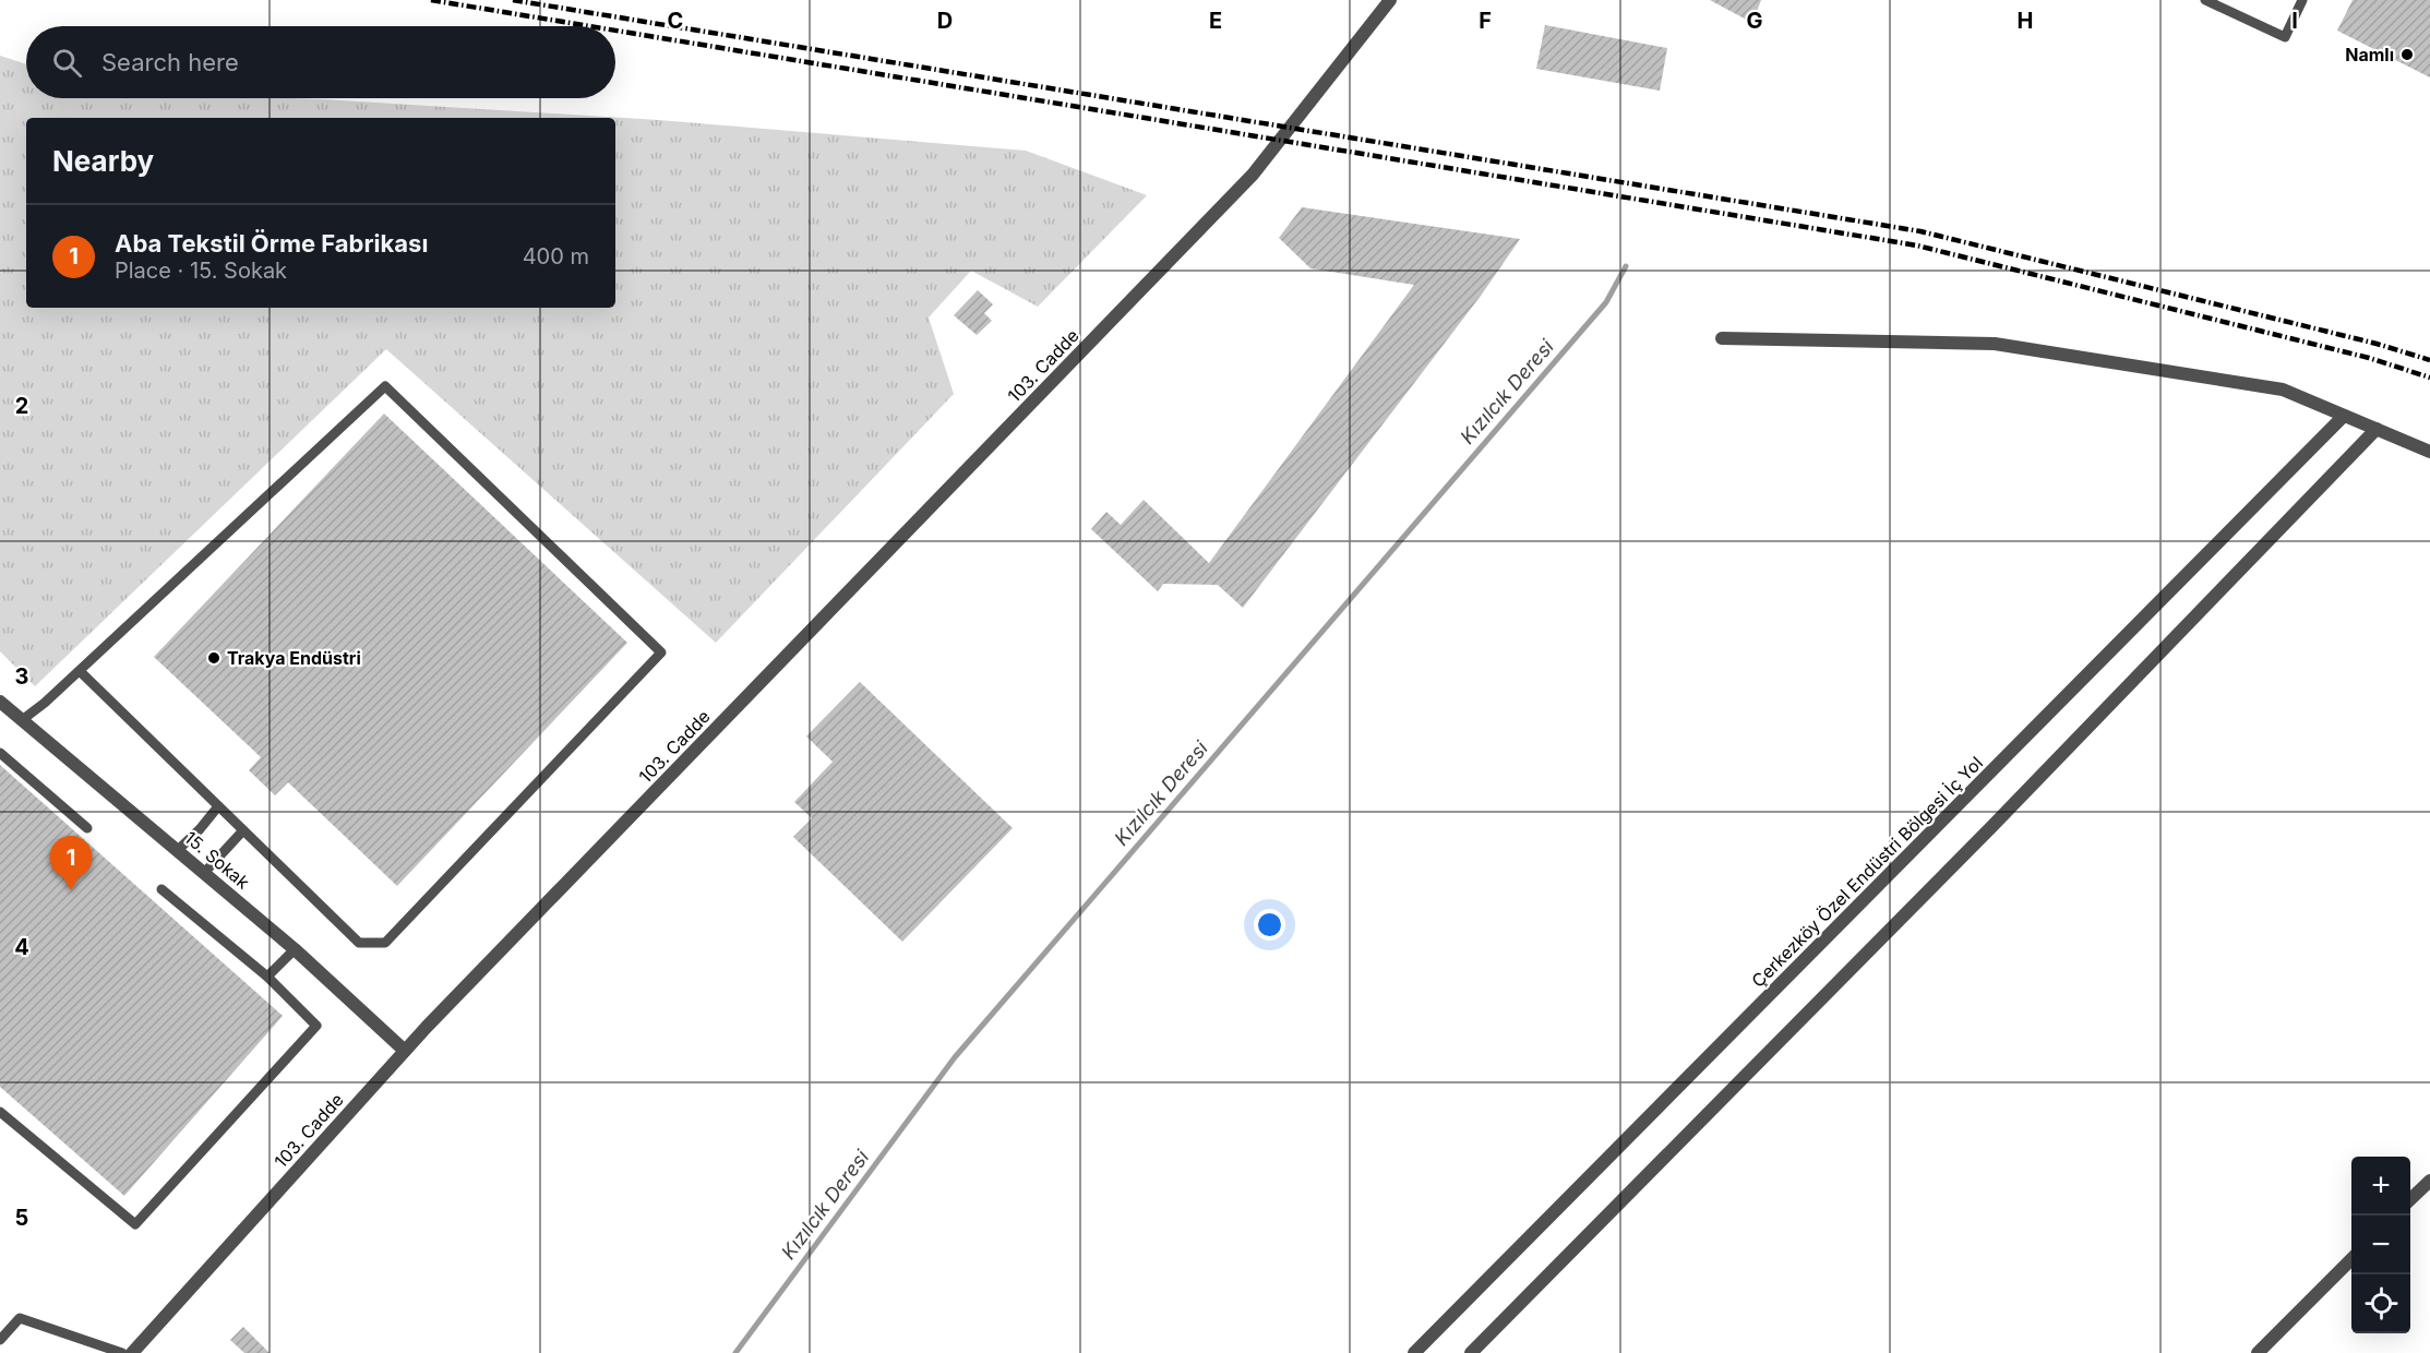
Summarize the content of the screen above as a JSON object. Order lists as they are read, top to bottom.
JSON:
{
  "streets": {
    "street": ["103. Cadde", "15. Sokak", "Çerkezköy Özel Endüstri Bölgesi İç Yol"]
  },
  "crossings": [
    ["103. Cadde", "15. Sokak"]
  ],
  "water": ["Kızılcık Deresi"],
  "places": ["Namlı", "Trakya Endüstri"],
  "page": {
    "search": "Search here",
    "heading": "Nearby",
    "list": [
      {
        "mark": "1",
        "name": "Aba Tekstil Örme Fabrikası",
        "note": "Place · 15. Sokak",
        "value": "400 m"
      }
    ],
    "pins": "1",
    "map_buttons": ["+", "−"]
  },
  "grid": {
    "columns": [
      "C",
      "D",
      "E",
      "F",
      "G",
      "H",
      "I"
    ],
    "rows": [
      "2",
      "3",
      "4",
      "5"
    ]
  }
}
